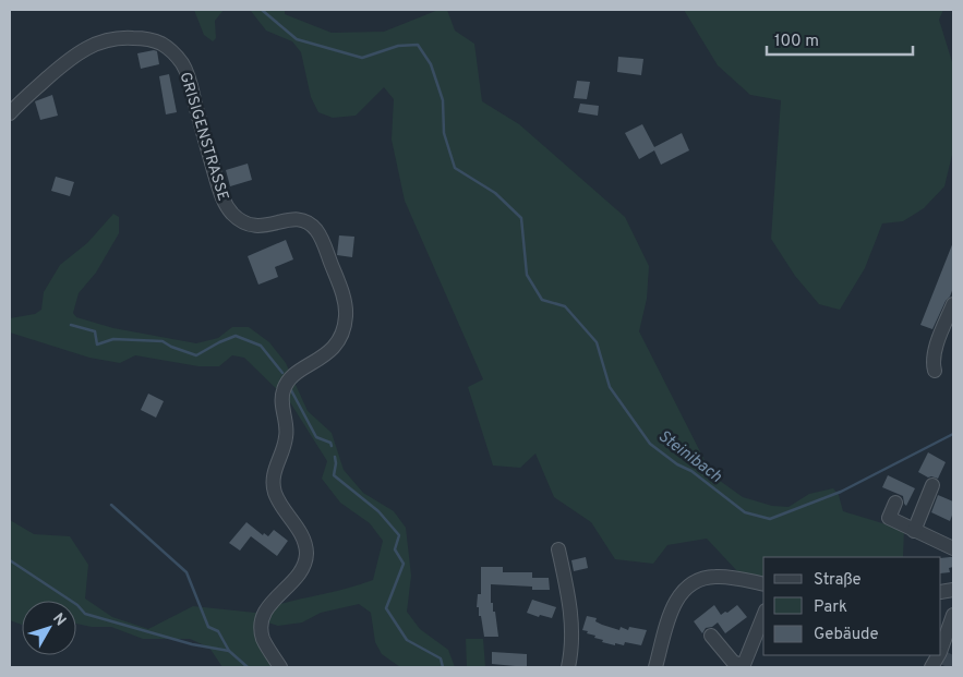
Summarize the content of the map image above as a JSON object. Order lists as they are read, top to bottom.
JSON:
{
  "streets": {
    "street": ["GRISIGENSTRASSE"]
  },
  "water": ["Steinibach"],
  "legend": ["Straße", "Park", "Gebäude"],
  "scale_bar": "100 m",
  "north": "top right"
}
